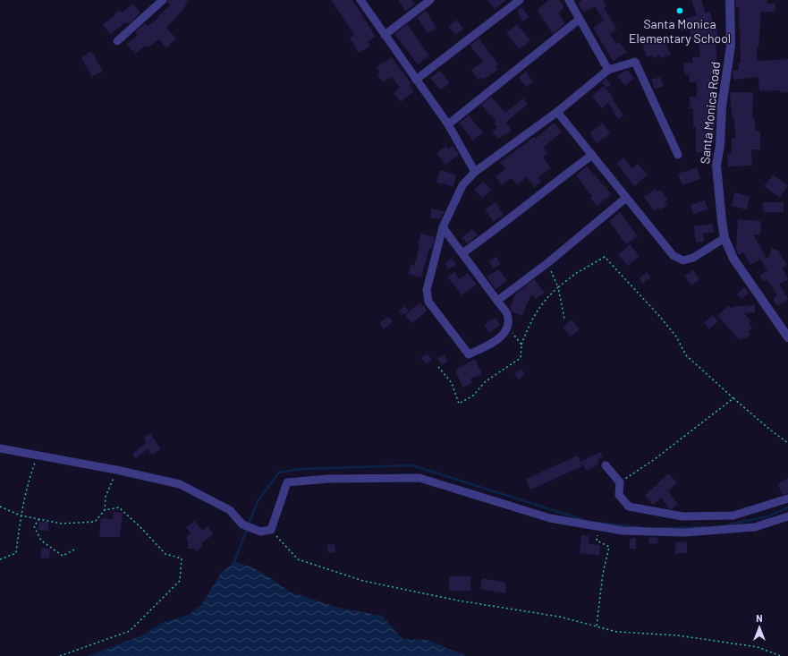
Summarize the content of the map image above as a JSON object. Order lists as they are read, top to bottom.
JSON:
{
  "streets": {
    "street": ["Santa Monica Road"]
  },
  "places": ["Santa Monica Elementary School"],
  "north": "top"
}
